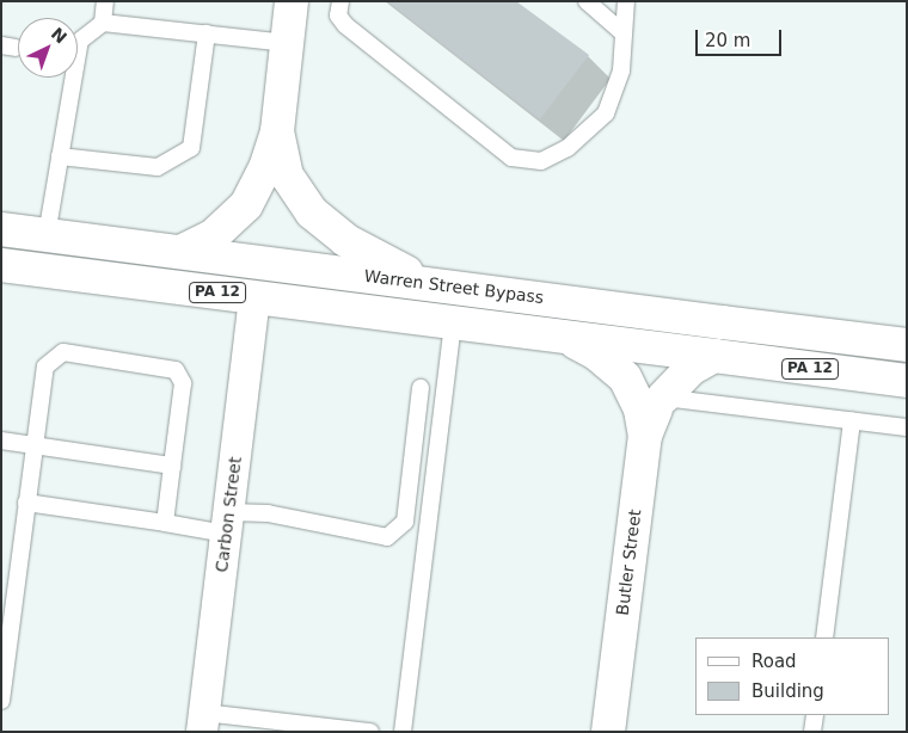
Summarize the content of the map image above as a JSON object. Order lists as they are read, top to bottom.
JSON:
{
  "streets": {
    "main road": ["Warren Street Bypass", "PA 12", "Butler Street"],
    "street": ["Carbon Street"]
  },
  "crossings": [
    ["PA 12", "Carbon Street"],
    ["PA 12", "Butler Street"]
  ],
  "legend": ["Road", "Building"],
  "scale_bar": "20 m",
  "north": "top right"
}
